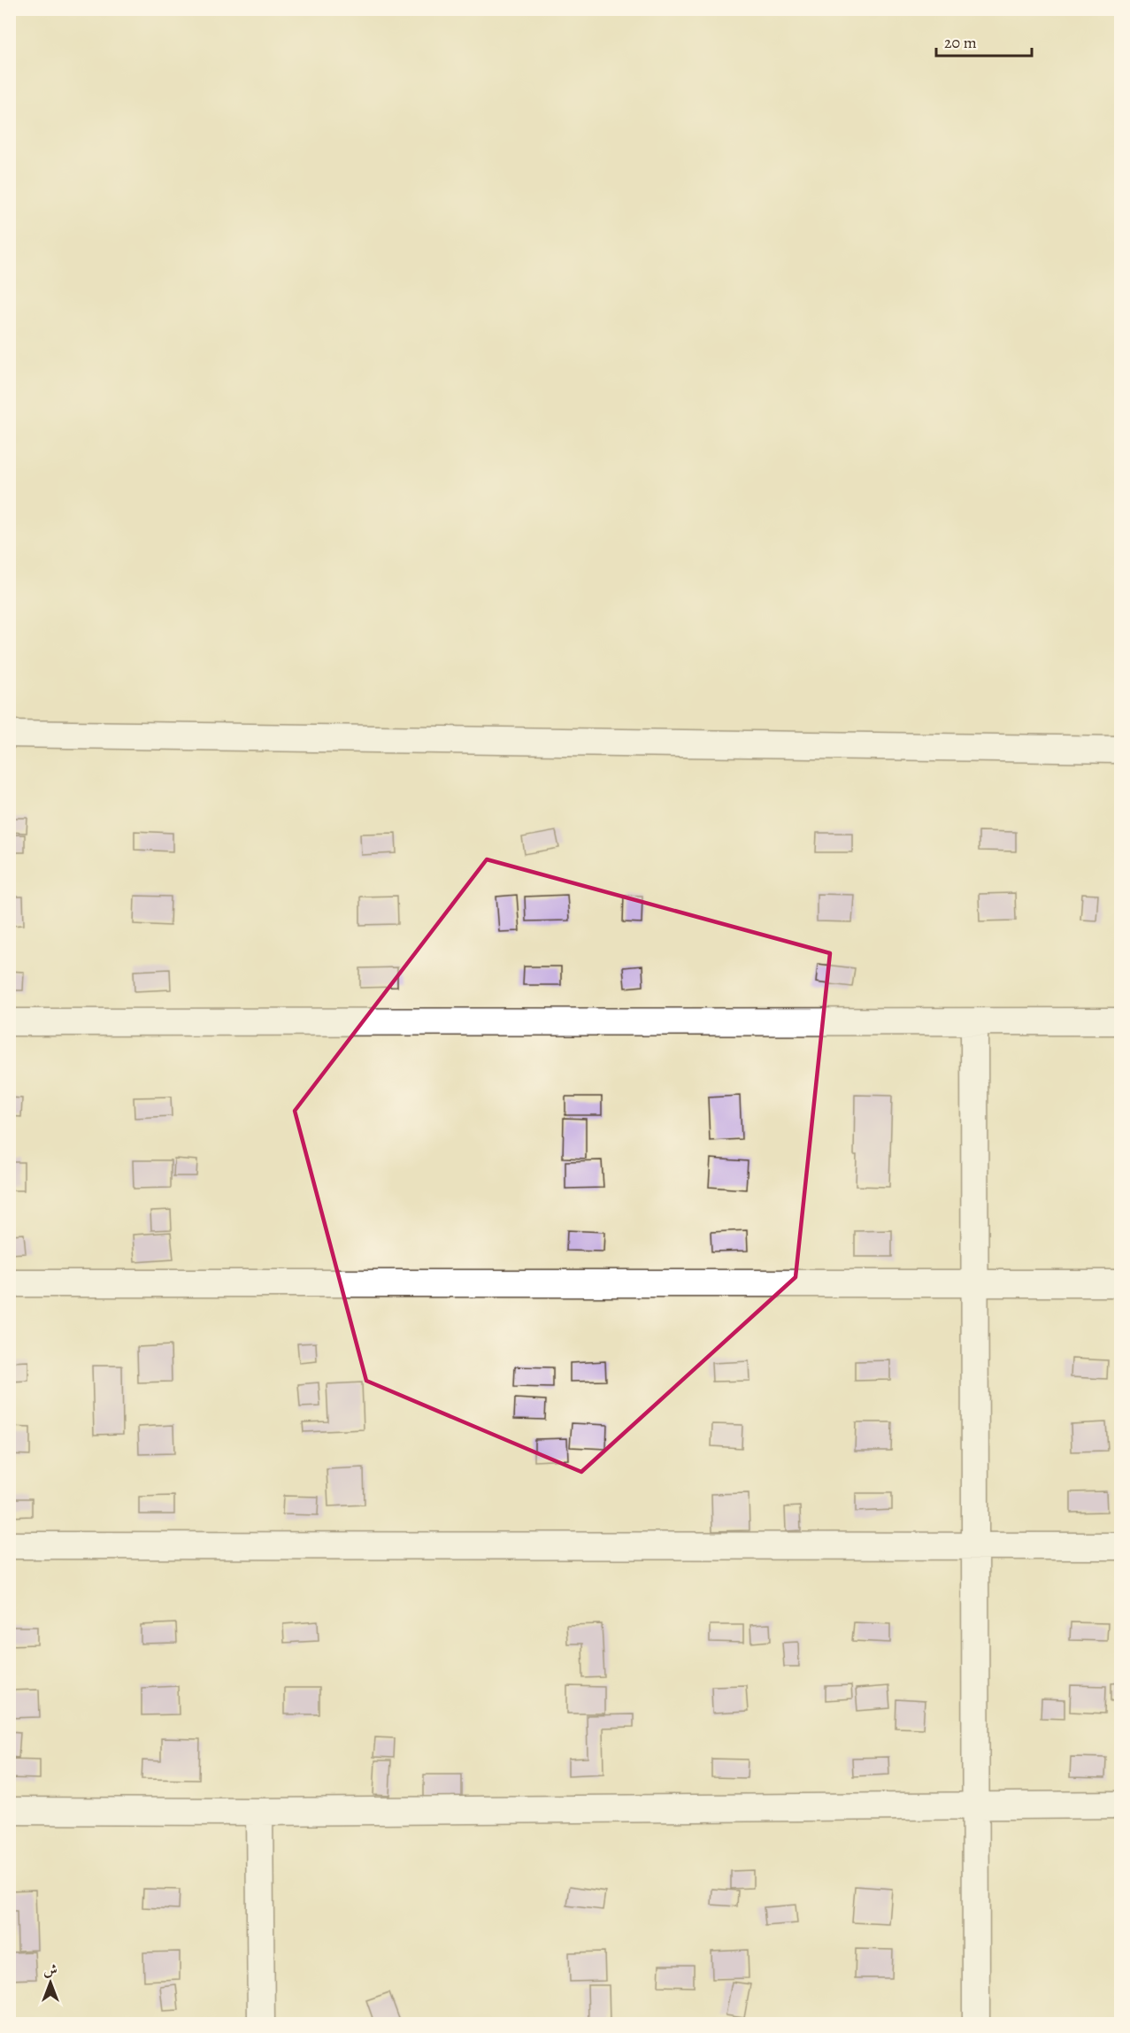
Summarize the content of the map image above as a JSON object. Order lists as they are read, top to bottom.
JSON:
{
  "scale_bar": "20 m",
  "north": "top"
}
